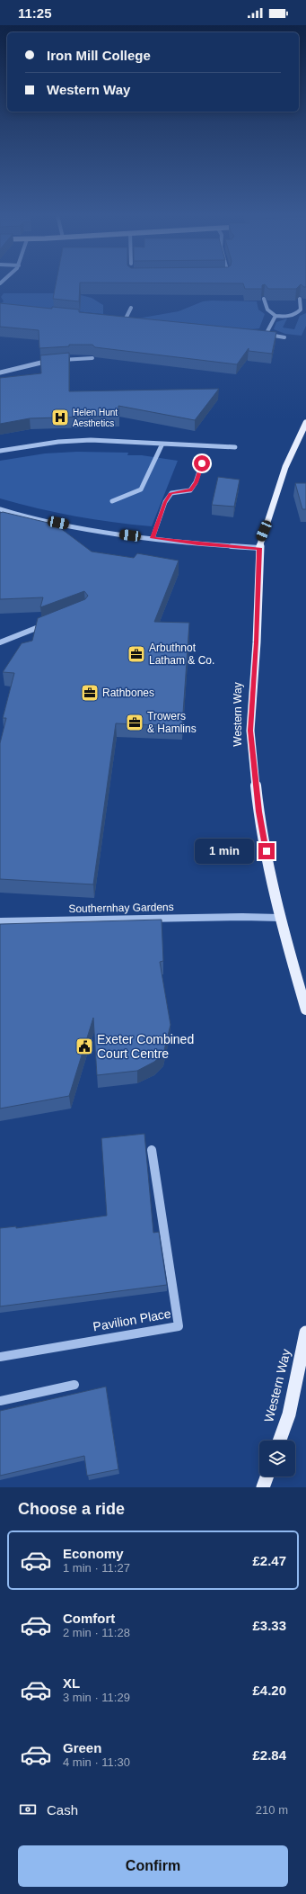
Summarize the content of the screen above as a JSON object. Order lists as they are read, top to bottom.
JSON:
{
  "streets": {
    "main road": ["Western Way"],
    "street": ["Southernhay Gardens", "Pavilion Place"]
  },
  "crossings": [
    ["Western Way", "Southernhay Gardens"]
  ],
  "places": {
    "hospital": ["Helen Hunt Aesthetics"],
    "office": ["Arbuthnot Latham & Co.", "Rathbones", "Trowers & Hamlins"],
    "public building": ["Exeter Combined Court Centre"]
  },
  "page": {
    "status": "11:25",
    "banner": ["Iron Mill College", "Western Way"],
    "bubble": "1 min",
    "heading": "Choose a ride",
    "list": [
      {
        "name": "Economy",
        "note": "1 min · 11:27",
        "value": "£2.47"
      },
      {
        "name": "Comfort",
        "note": "2 min · 11:28",
        "value": "£3.33"
      },
      {
        "name": "XL",
        "note": "3 min · 11:29",
        "value": "£4.20"
      },
      {
        "name": "Green",
        "note": "4 min · 11:30",
        "value": "£2.84"
      }
    ],
    "pay": ["Cash", "210 m"],
    "buttons": "Confirm"
  }
}
